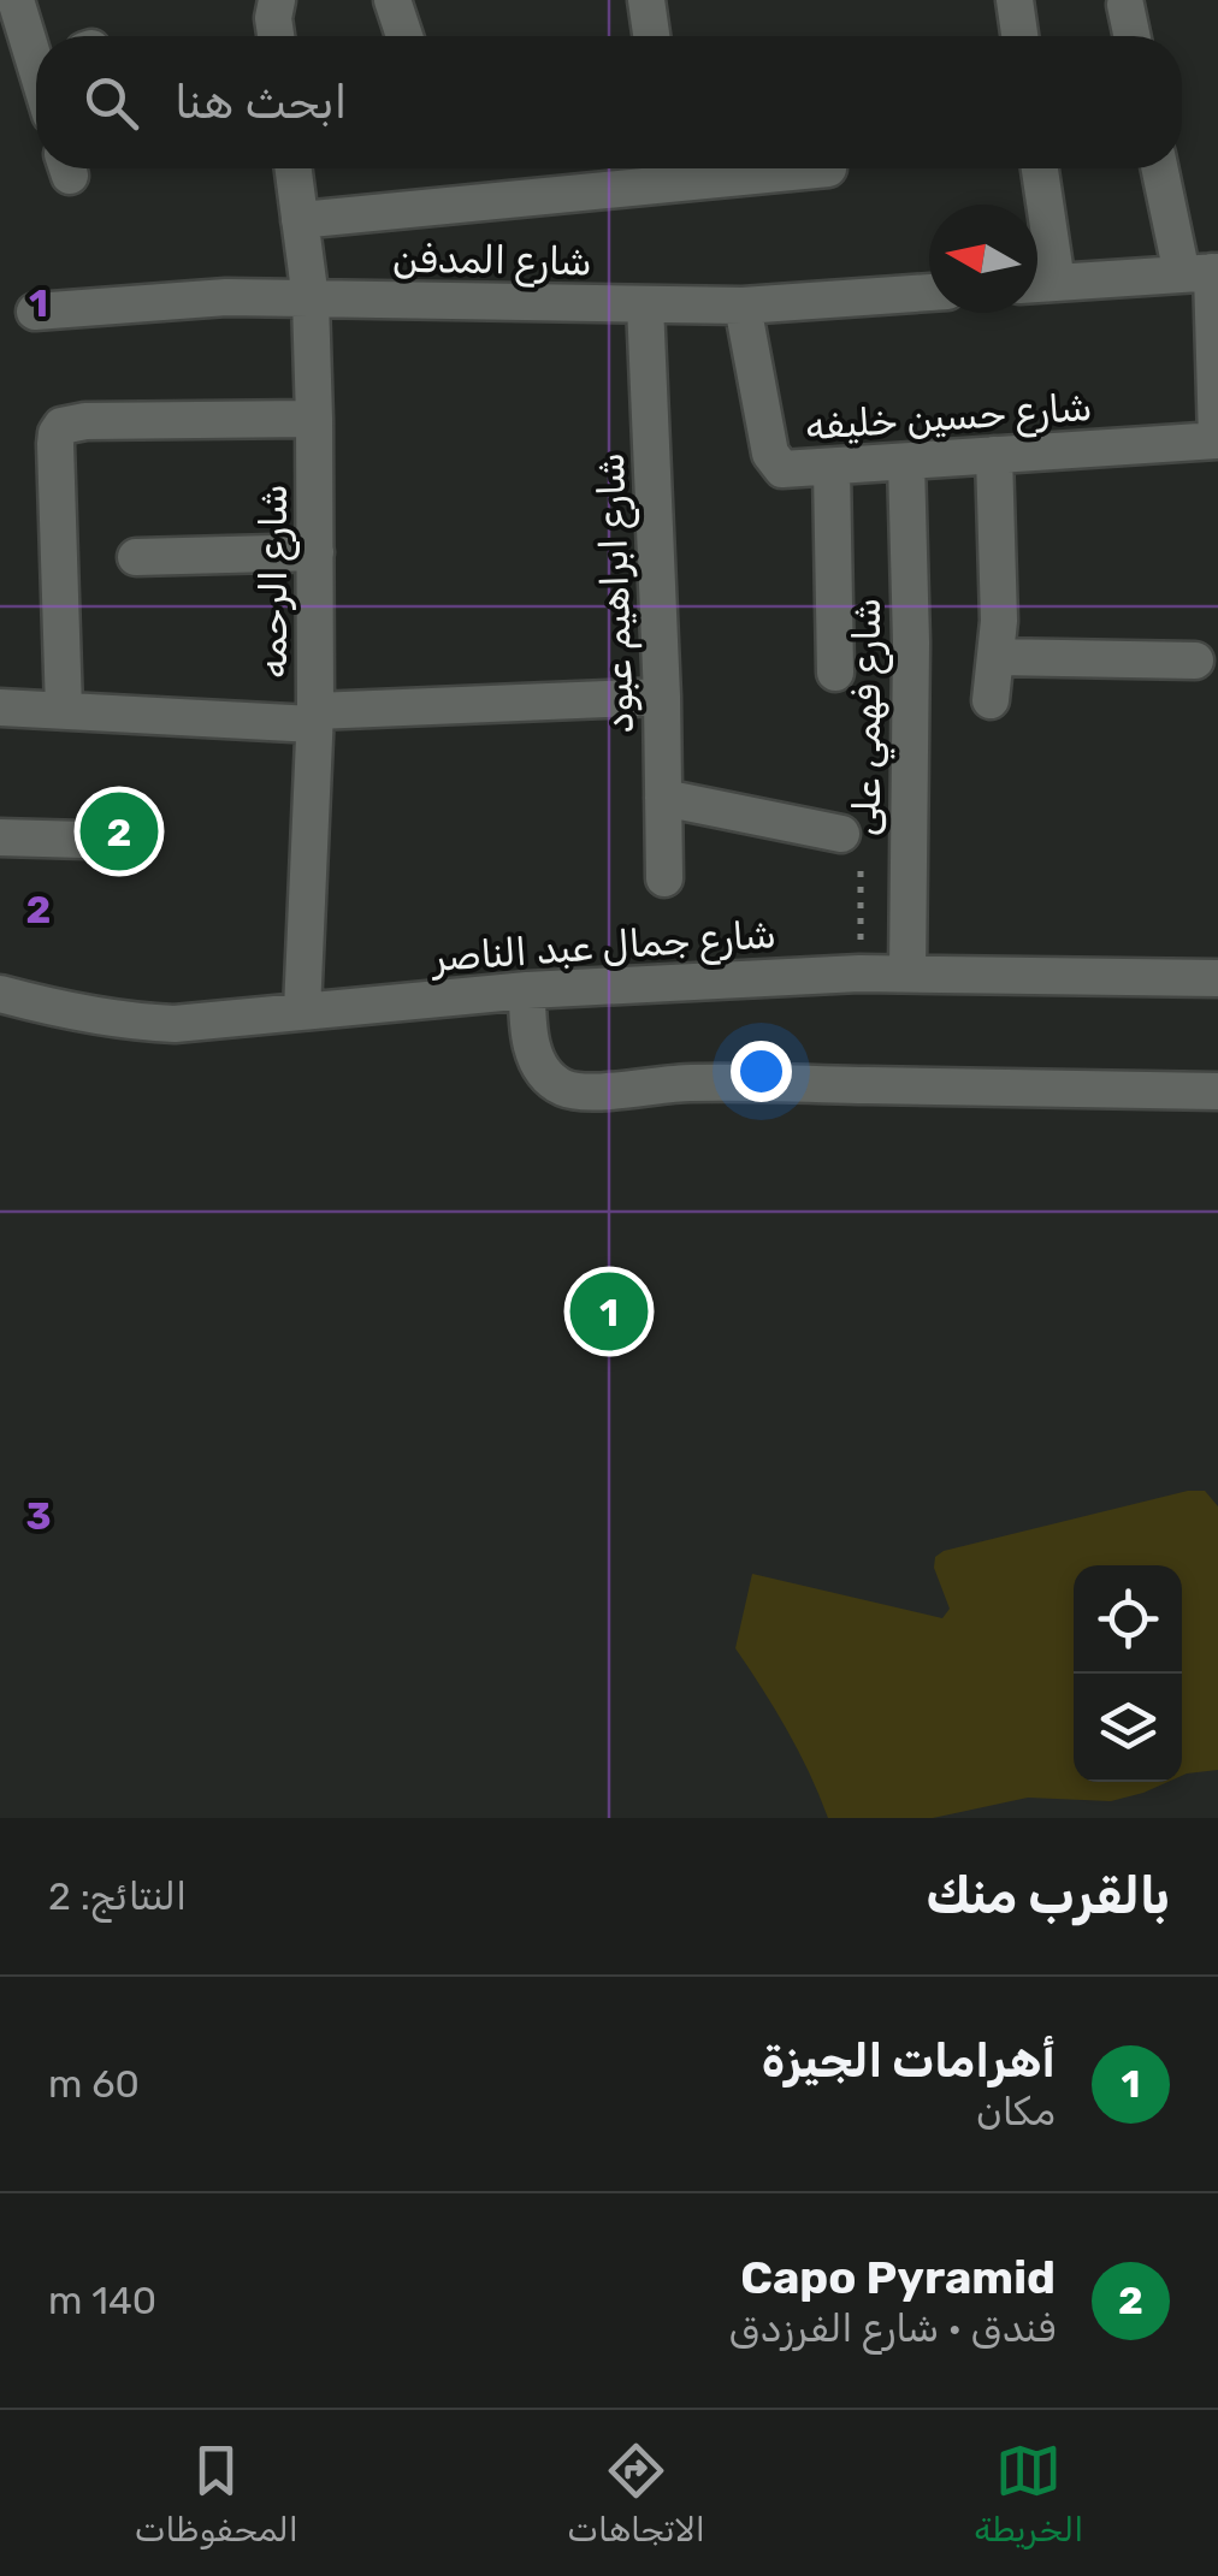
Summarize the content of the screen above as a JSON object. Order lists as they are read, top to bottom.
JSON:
{
  "streets": {
    "street": [
      "شارع المدفن",
      "شارع حسين خليفه",
      "شارع الرحمه",
      "شارع ابراهيم عبود",
      "شارع فهمي على",
      "شارع جمال عبد الناصر"
    ]
  },
  "crossings": [
    ["شارع المدفن", "شارع حسين خليفه"],
    ["شارع المدفن", "شارع الرحمه"],
    ["شارع المدفن", "شارع ابراهيم عبود"],
    ["شارع حسين خليفه", "شارع فهمي على"],
    ["شارع الرحمه", "شارع جمال عبد الناصر"],
    ["شارع فهمي على", "شارع جمال عبد الناصر"]
  ],
  "north": "left",
  "page": {
    "search": "ابحث هنا",
    "pins": ["2", "1"],
    "heading": ["بالقرب منك", "النتائج: 2"],
    "list": [
      {
        "mark": "1",
        "name": "أهرامات الجيزة",
        "note": "مكان",
        "value": "60 m"
      },
      {
        "mark": "2",
        "name": "Capo Pyramid",
        "note": "فندق · شارع الفرزدق",
        "value": "140 m"
      }
    ],
    "nav": ["الخريطة", "الاتجاهات", "المحفوظات"]
  },
  "grid": {
    "rows": ["1", "2", "3"]
  }
}
